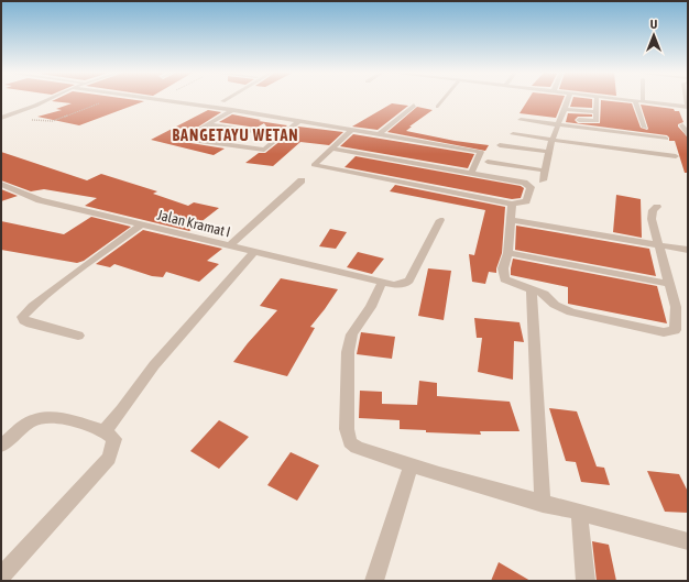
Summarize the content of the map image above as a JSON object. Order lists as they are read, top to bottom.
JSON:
{
  "streets": {
    "street": ["Jalan Kramat I"]
  },
  "districts": ["BANGETAYU WETAN"],
  "north": "top"
}
